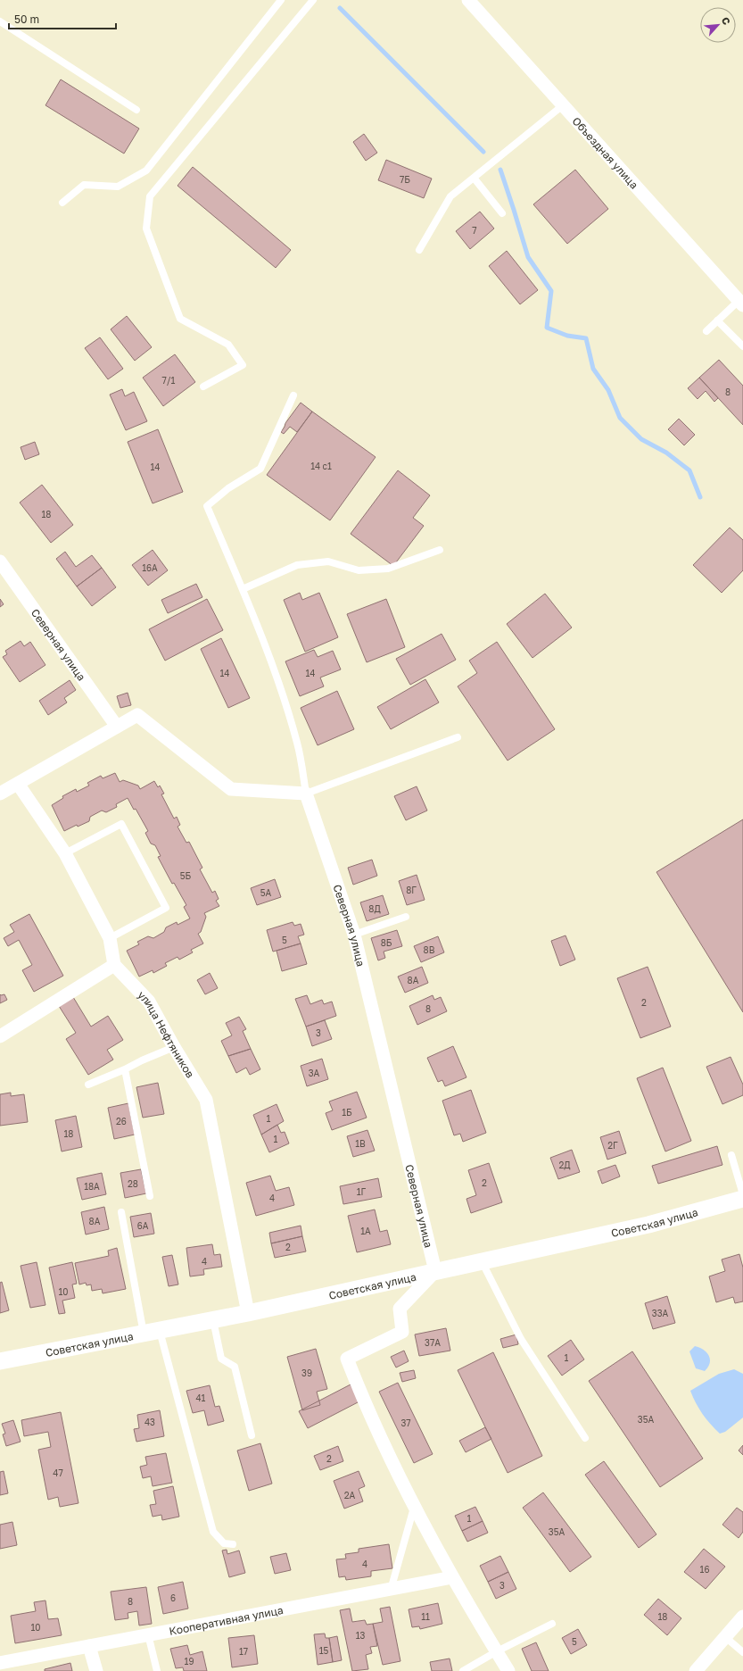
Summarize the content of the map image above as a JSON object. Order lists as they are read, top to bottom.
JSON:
{
  "streets": {
    "street": [
      "Объездная улица",
      "Северная улица",
      "улица Нефтяников",
      "Советская улица",
      "Кооперативная улица"
    ]
  },
  "crossings": [
    ["Северная улица", "Советская улица"],
    ["улица Нефтяников", "Советская улица"]
  ],
  "house_numbers": [
    "7Б",
    "7",
    "7/1",
    "8",
    "14 с1",
    "14",
    "18",
    "16А",
    "14",
    "14",
    "5Б",
    "8Г",
    "5А",
    "8Д",
    "5",
    "8Б",
    "8В",
    "8А",
    "2",
    "8",
    "3",
    "3А",
    "1Б",
    "1",
    "26",
    "18",
    "1",
    "1В",
    "2Г",
    "2Д",
    "2",
    "28",
    "18А",
    "1Г",
    "4",
    "8А",
    "6А",
    "1А",
    "2",
    "4",
    "10",
    "33А",
    "37А",
    "1",
    "39",
    "41",
    "35А",
    "43",
    "37",
    "2",
    "47",
    "2А",
    "1",
    "35А",
    "4",
    "16",
    "3",
    "6",
    "8",
    "11",
    "18",
    "10",
    "13",
    "5",
    "15",
    "17",
    "19"
  ],
  "scale_bar": "50 m",
  "north": "top right"
}
